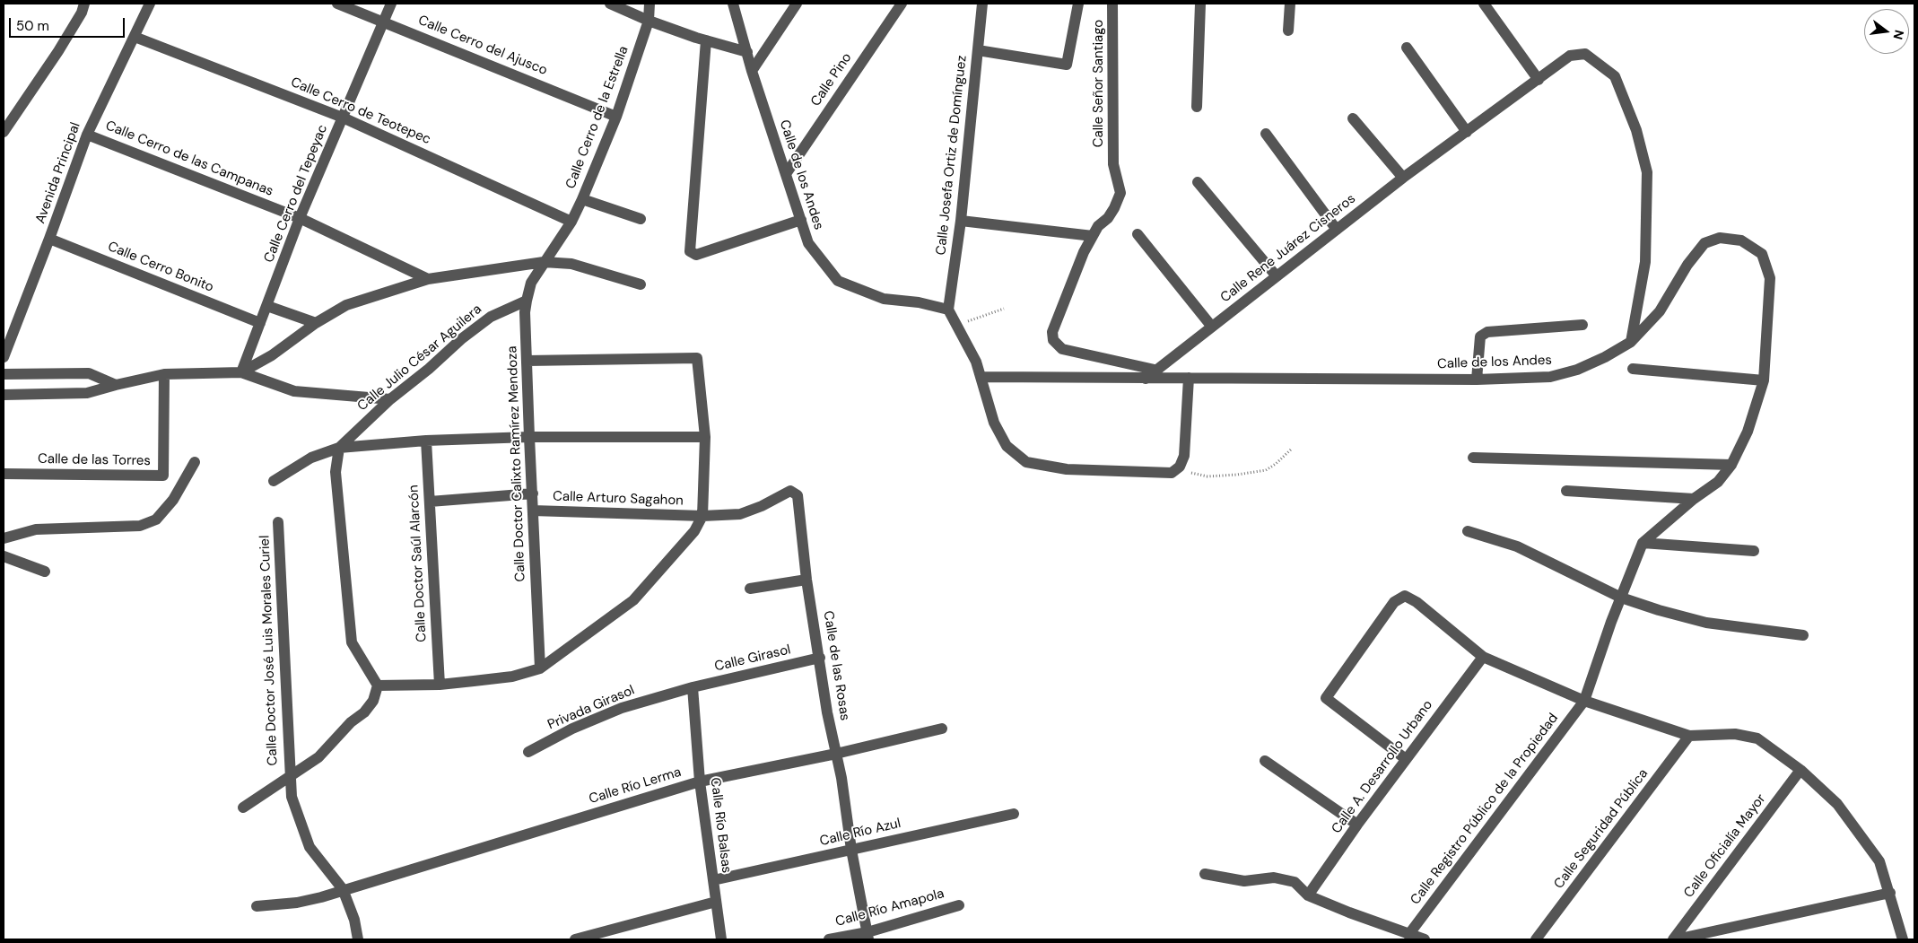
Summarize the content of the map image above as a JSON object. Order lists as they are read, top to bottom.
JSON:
{
  "streets": {
    "street": [
      "Calle Cerro del Ajusco",
      "Calle Pino",
      "Calle Señor Santiago",
      "Calle Cerro de Teotepec",
      "Calle Cerro de la Estrella",
      "Calle Josefa Ortiz de Domínguez",
      "Calle Cerro de las Campanas",
      "Avenida Principal",
      "Calle de los Andes",
      "Calle Cerro del Tepeyac",
      "Calle Rene Juárez Cisneros",
      "Calle Cerro Bonito",
      "Calle Julio César Aguilera",
      "Calle de las Torres",
      "Calle Doctor Calixto Ramírez Mendoza",
      "Calle Arturo Sagahon",
      "Calle Doctor Saúl Alarcón",
      "Calle Doctor José Luis Morales Curiel",
      "Calle Girasol",
      "Calle de las Rosas",
      "Privada Girasol",
      "Calle A. Desarrollo Urbano",
      "Calle Río Lerma",
      "Calle Registro Público de la Propiedad",
      "Calle Río Balsas",
      "Calle Seguridad Pública",
      "Calle Río Azul",
      "Calle Oficialía Mayor",
      "Calle Río Amapola"
    ]
  },
  "crossings": [
    ["Calle Cerro del Ajusco", "Calle Cerro de la Estrella"],
    ["Calle Cerro del Ajusco", "Calle Cerro del Tepeyac"],
    ["Calle Pino", "Calle de los Andes"],
    ["Calle Señor Santiago", "Calle Rene Juárez Cisneros"],
    ["Calle Cerro de Teotepec", "Calle Cerro de la Estrella"],
    ["Calle Cerro de Teotepec", "Avenida Principal"],
    ["Calle Cerro de Teotepec", "Calle Cerro del Tepeyac"],
    ["Calle Cerro de la Estrella", "Calle Doctor Calixto Ramírez Mendoza"],
    ["Calle Josefa Ortiz de Domínguez", "Calle de los Andes"],
    ["Calle Cerro de las Campanas", "Avenida Principal"],
    ["Calle Cerro de las Campanas", "Calle Cerro del Tepeyac"],
    ["Avenida Principal", "Calle Cerro Bonito"],
    ["Calle de los Andes", "Calle Rene Juárez Cisneros"],
    ["Calle de los Andes", "Calle Registro Público de la Propiedad"],
    ["Calle Cerro del Tepeyac", "Calle Cerro Bonito"],
    ["Calle Julio César Aguilera", "Calle Doctor Calixto Ramírez Mendoza"],
    ["Calle Doctor Calixto Ramírez Mendoza", "Calle Arturo Sagahon"],
    ["Calle Arturo Sagahon", "Calle de las Rosas"],
    ["Calle Doctor José Luis Morales Curiel", "Calle Río Lerma"],
    ["Calle Girasol", "Calle de las Rosas"],
    ["Calle Girasol", "Privada Girasol"],
    ["Calle Girasol", "Calle Río Balsas"],
    ["Calle de las Rosas", "Calle Río Lerma"],
    ["Calle de las Rosas", "Calle Río Azul"],
    ["Calle de las Rosas", "Calle Río Amapola"],
    ["Privada Girasol", "Calle Río Balsas"],
    ["Calle Río Lerma", "Calle Río Balsas"],
    ["Calle Río Balsas", "Calle Río Azul"]
  ],
  "scale_bar": "50 m",
  "north": "right"
}
